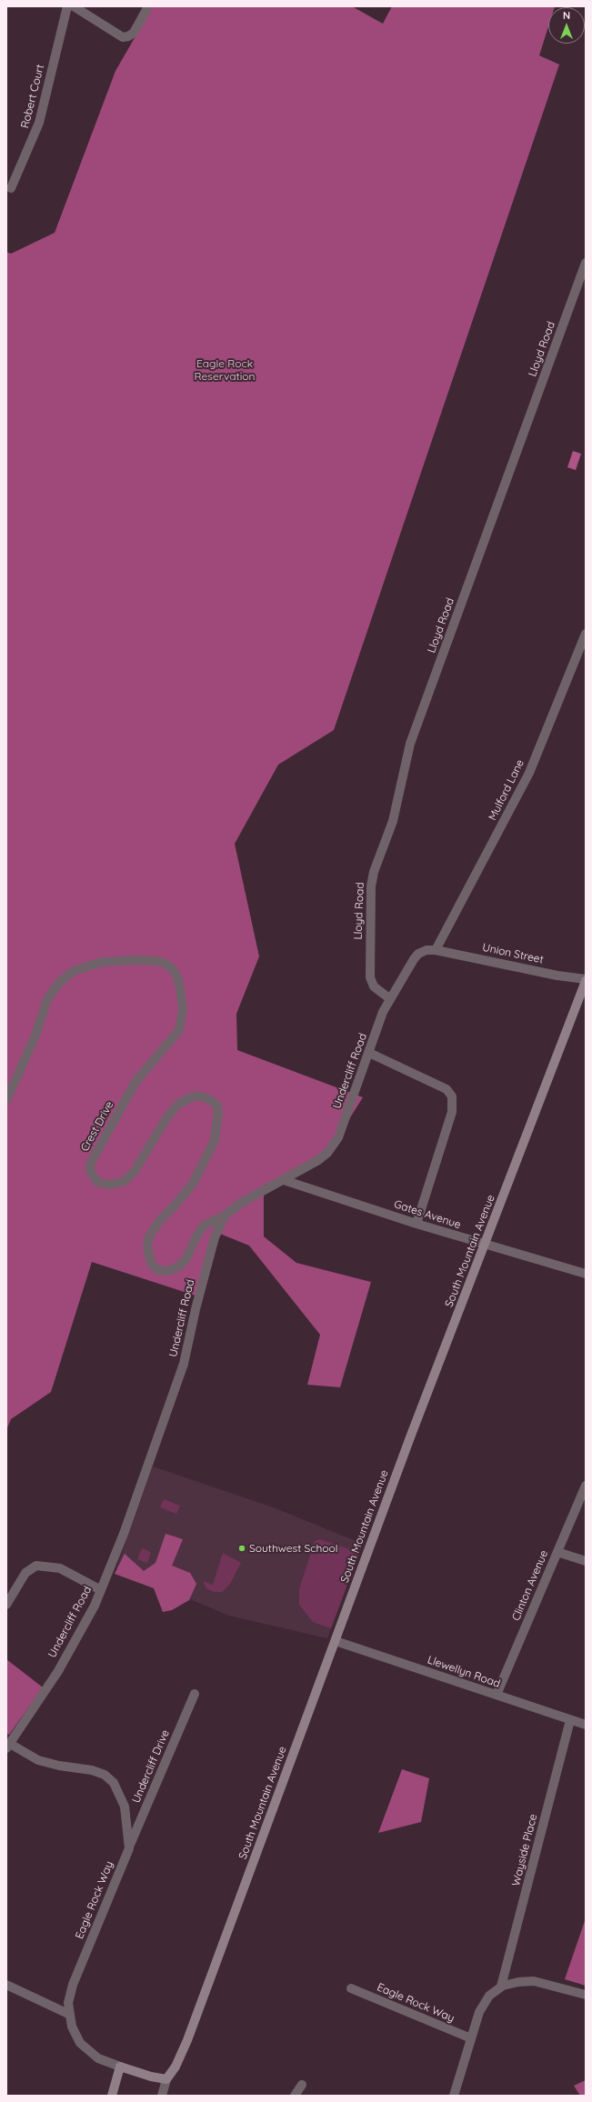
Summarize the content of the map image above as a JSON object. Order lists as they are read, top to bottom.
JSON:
{
  "streets": {
    "street": [
      "Robert Court",
      "Lloyd Road",
      "Mulford Lane",
      "Union Street",
      "Undercliff Road",
      "Crest Drive",
      "Gates Avenue",
      "South Mountain Avenue",
      "Clinton Avenue",
      "Llewellyn Road",
      "Undercliff Drive",
      "Wayside Place",
      "Eagle Rock Way"
    ]
  },
  "crossings": [
    ["Lloyd Road", "Undercliff Road"],
    ["Mulford Lane", "Union Street"],
    ["Mulford Lane", "Undercliff Road"],
    ["Union Street", "Undercliff Road"],
    ["Union Street", "South Mountain Avenue"],
    ["Undercliff Road", "Crest Drive"],
    ["Undercliff Road", "Gates Avenue"],
    ["Undercliff Road", "Eagle Rock Way"],
    ["Gates Avenue", "South Mountain Avenue"],
    ["South Mountain Avenue", "Llewellyn Road"],
    ["South Mountain Avenue", "Eagle Rock Way"],
    ["Clinton Avenue", "Llewellyn Road"],
    ["Llewellyn Road", "Wayside Place"],
    ["Undercliff Drive", "Eagle Rock Way"]
  ],
  "parks": ["Eagle Rock Reservation"],
  "places": ["Southwest School"],
  "north": "top"
}
